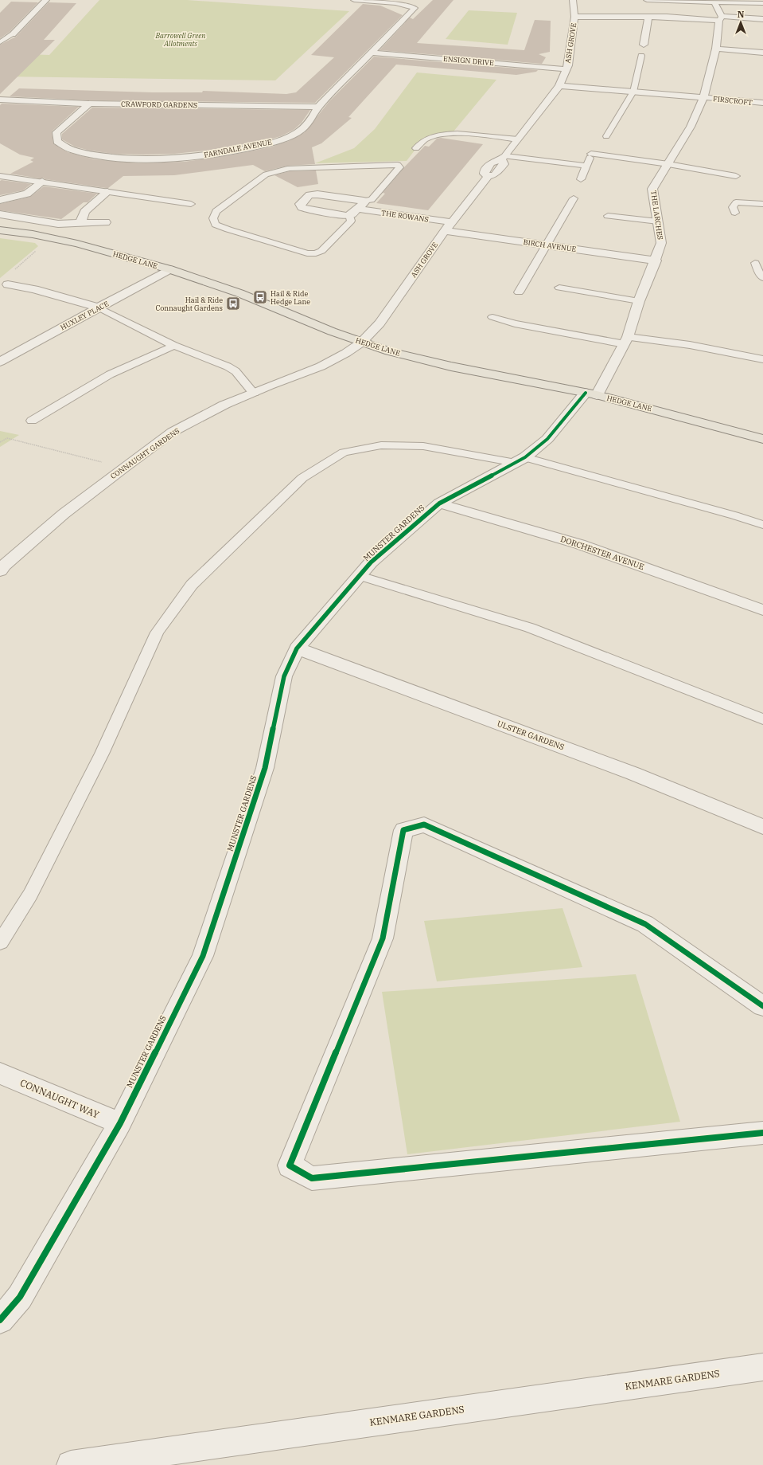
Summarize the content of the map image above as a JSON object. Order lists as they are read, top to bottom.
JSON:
{
  "streets": {
    "main road": ["HEDGE LANE"],
    "street": [
      "ASH GROVE",
      "ENSIGN DRIVE",
      "FIRSCROFT",
      "CRAWFORD GARDENS",
      "FARNDALE AVENUE",
      "THE LARCHES",
      "THE ROWANS",
      "BIRCH AVENUE",
      "HUXLEY PLACE",
      "CONNAUGHT GARDENS",
      "MUNSTER GARDENS",
      "DORCHESTER AVENUE",
      "ULSTER GARDENS",
      "CONNAUGHT WAY",
      "KENMARE GARDENS"
    ]
  },
  "crossings": [
    ["ASH GROVE", "ENSIGN DRIVE"],
    ["ASH GROVE", "FIRSCROFT"],
    ["ASH GROVE", "THE ROWANS"],
    ["ASH GROVE", "BIRCH AVENUE"],
    ["ASH GROVE", "HEDGE LANE"],
    ["ASH GROVE", "CONNAUGHT GARDENS"],
    ["ENSIGN DRIVE", "FARNDALE AVENUE"],
    ["FIRSCROFT", "THE LARCHES"],
    ["CRAWFORD GARDENS", "FARNDALE AVENUE"],
    ["THE LARCHES", "BIRCH AVENUE"],
    ["THE LARCHES", "HEDGE LANE"],
    ["THE LARCHES", "MUNSTER GARDENS"],
    ["HEDGE LANE", "HUXLEY PLACE"],
    ["HEDGE LANE", "CONNAUGHT GARDENS"],
    ["HEDGE LANE", "MUNSTER GARDENS"],
    ["MUNSTER GARDENS", "DORCHESTER AVENUE"],
    ["MUNSTER GARDENS", "ULSTER GARDENS"],
    ["MUNSTER GARDENS", "CONNAUGHT WAY"]
  ],
  "parks": ["Barrowell Green Allotments"],
  "places": {
    "bus stop": ["Hail & Ride Hedge Lane", "Hail & Ride Connaught Gardens"]
  },
  "north": "top"
}
